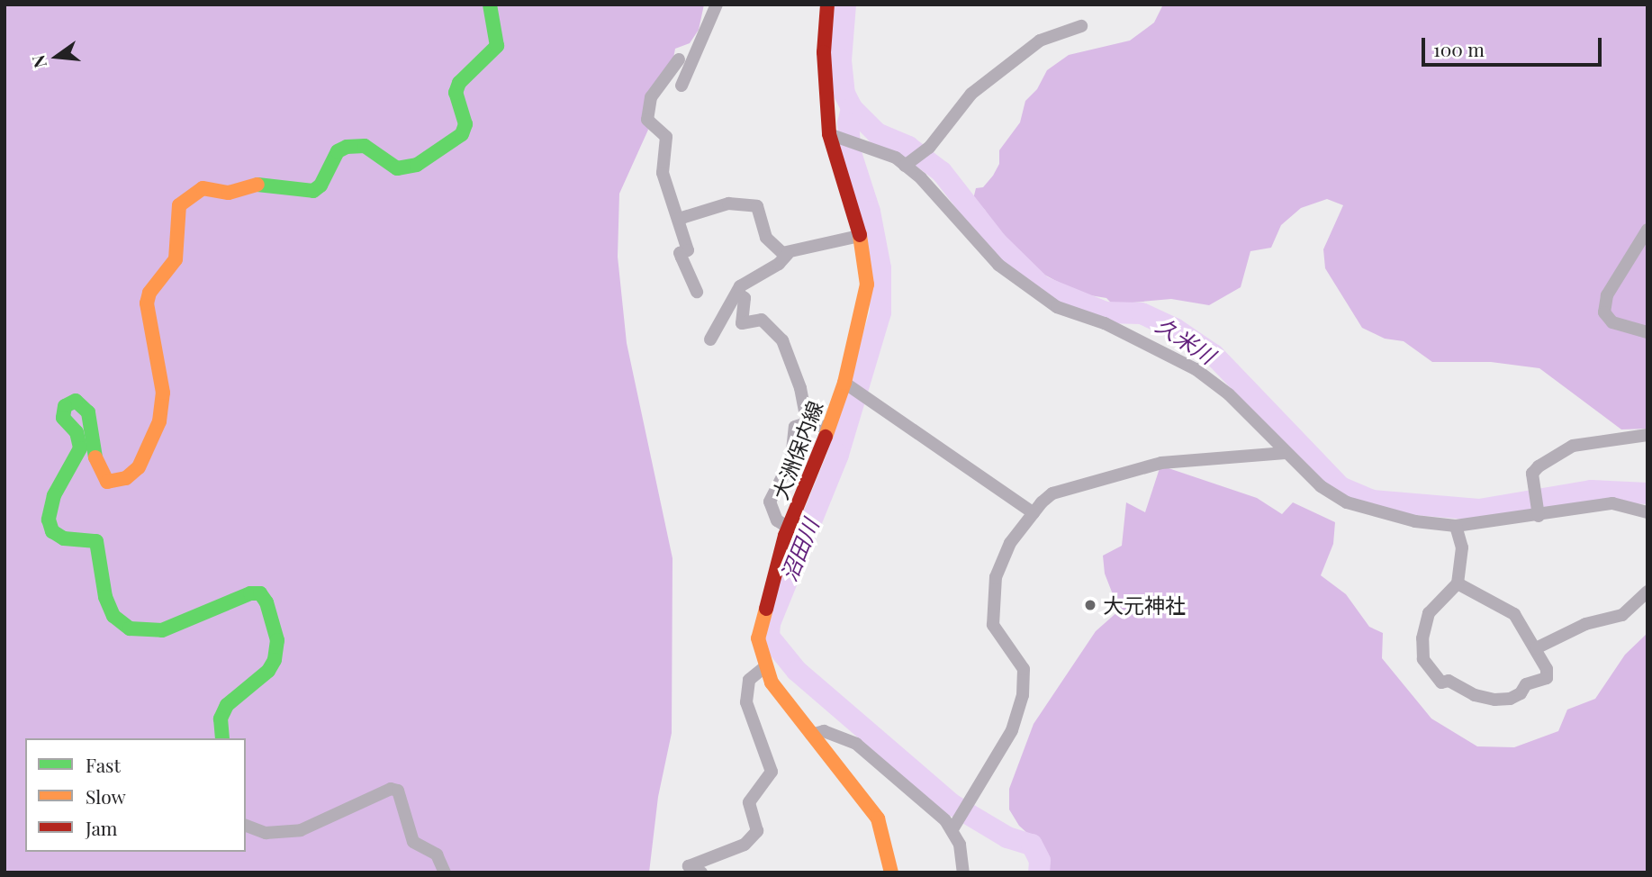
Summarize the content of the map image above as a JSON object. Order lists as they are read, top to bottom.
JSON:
{
  "streets": {
    "street": ["大洲保内線"]
  },
  "water": ["久米川", "沼田川"],
  "places": ["大元神社"],
  "legend": ["Fast", "Slow", "Jam"],
  "scale_bar": "100 m",
  "north": "left"
}
